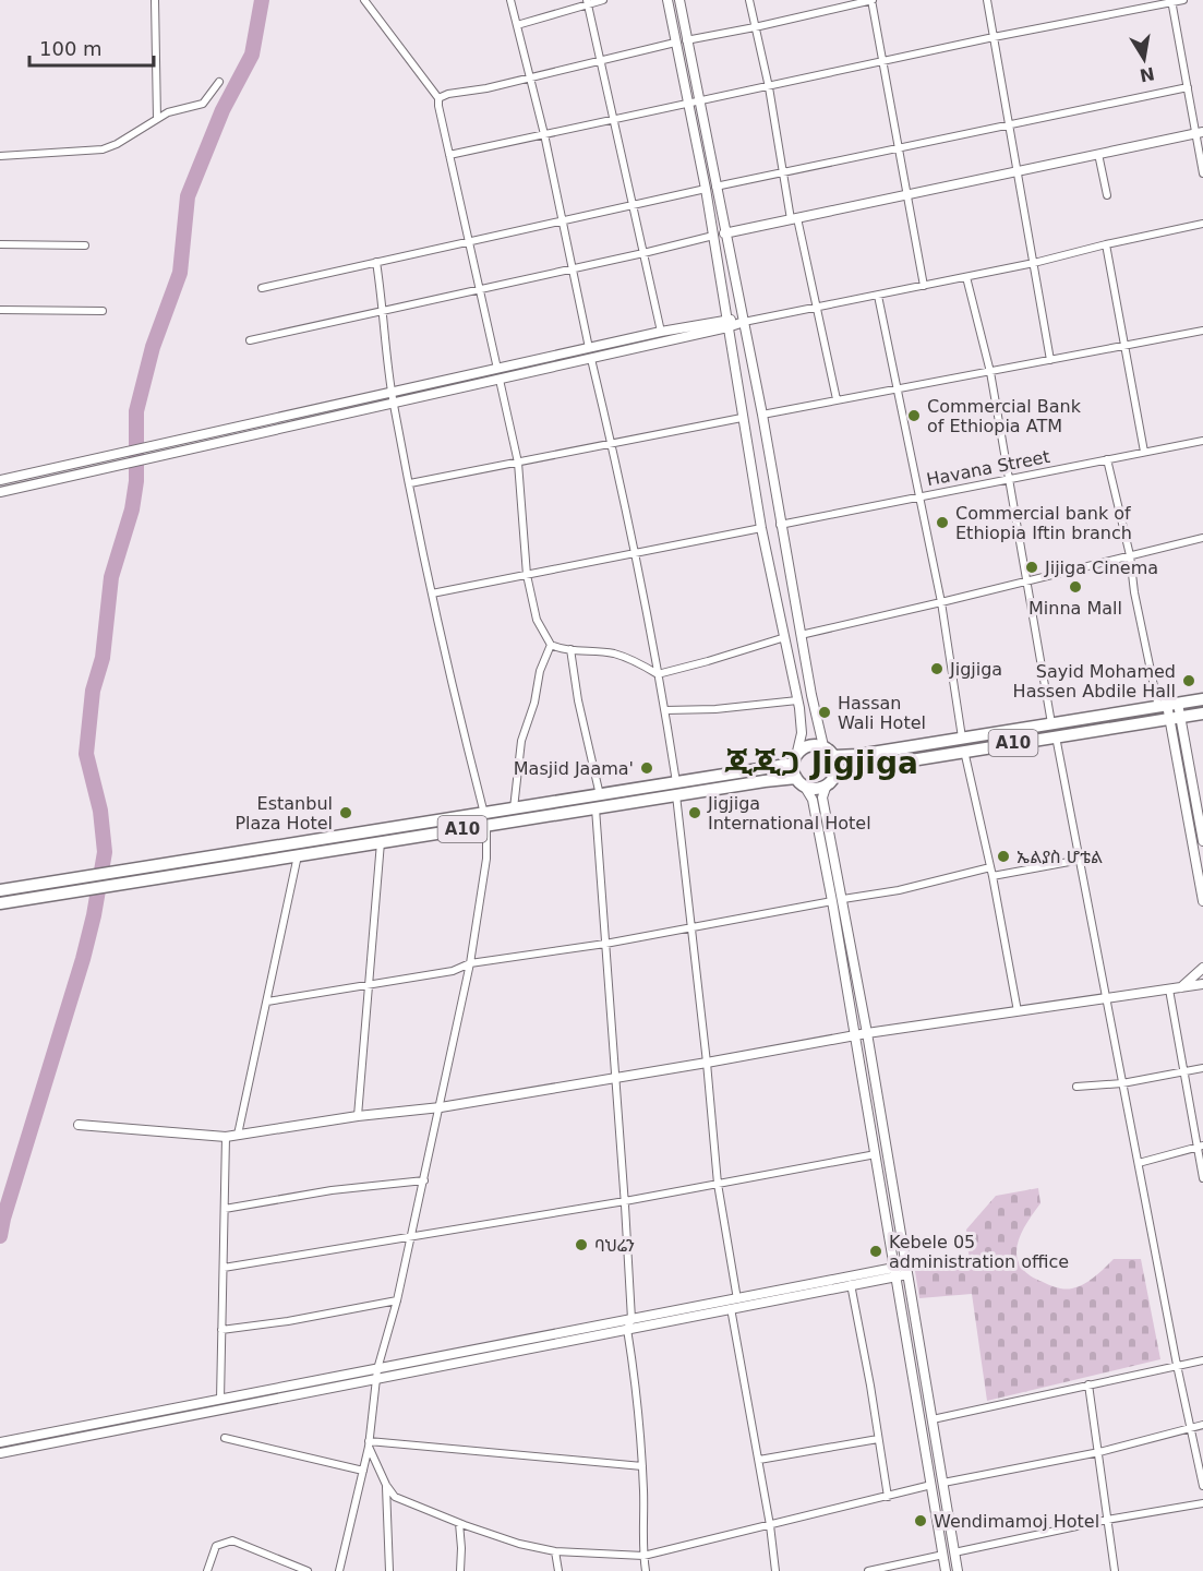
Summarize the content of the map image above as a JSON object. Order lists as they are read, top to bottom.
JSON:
{
  "streets": {
    "highway": ["A10"],
    "street": ["Havana Street"]
  },
  "districts": ["ጂጂጋ Jigjiga"],
  "places": [
    "Commercial Bank of Ethiopia ATM",
    "Commercial bank of Ethiopia Iftin branch",
    "Jijiga Cinema",
    "Minna Mall",
    "Jigjiga",
    "Sayid Mohamed Hassen Abdile Hall",
    "Hassan Wali Hotel",
    "Masjid Jaama'",
    "Estanbul Plaza Hotel",
    "Jigjiga International Hotel",
    "ኤልያስ ሆቴል",
    "ባህሬን",
    "Kebele 05 administration office",
    "Wendimamoj Hotel"
  ],
  "scale_bar": "100 m",
  "north": "bottom"
}
